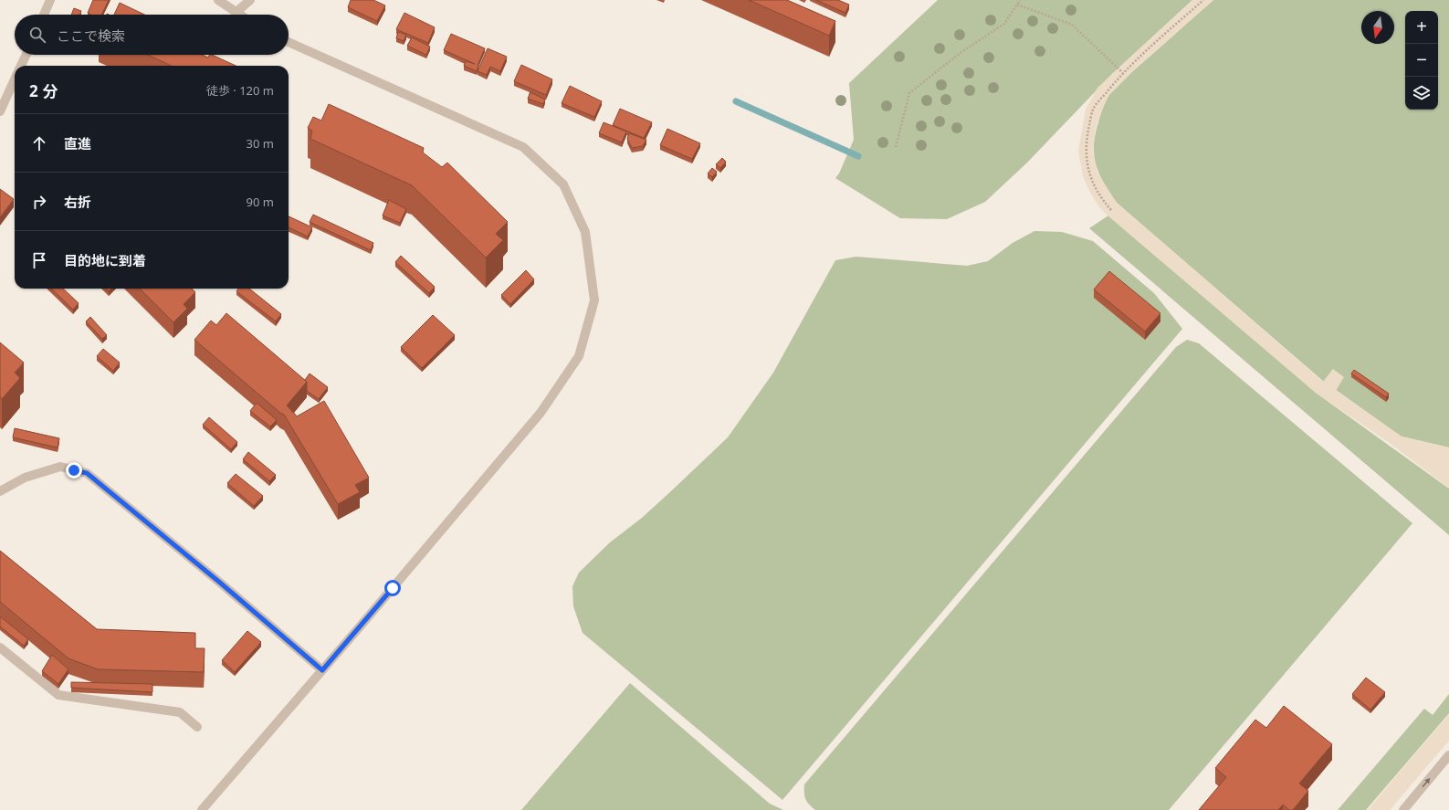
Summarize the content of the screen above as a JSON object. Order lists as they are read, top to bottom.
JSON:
{
  "north": "bottom",
  "page": {
    "map_buttons": ["+", "−"],
    "search": "ここで検索",
    "heading": ["2 分", "徒歩 · 120 m"],
    "list": [
      ["直進", "30 m"],
      ["右折", "90 m"],
      "目的地に到着"
    ]
  }
}
